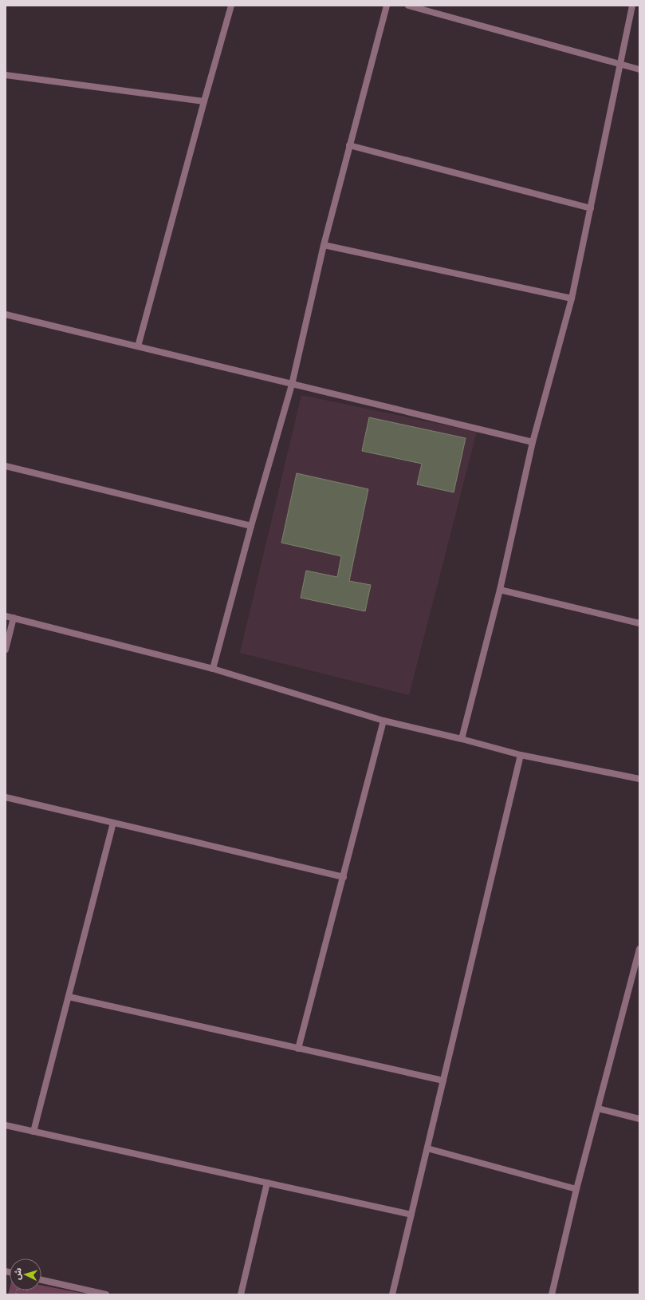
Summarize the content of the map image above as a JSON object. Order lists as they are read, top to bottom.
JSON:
{
  "north": "left"
}
